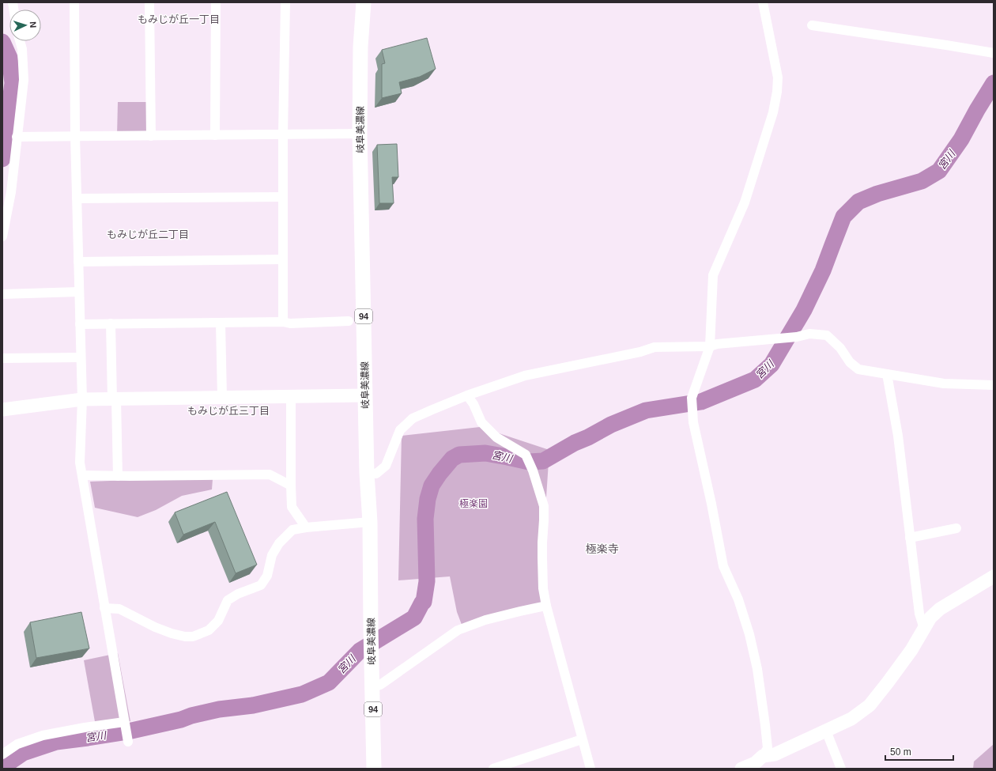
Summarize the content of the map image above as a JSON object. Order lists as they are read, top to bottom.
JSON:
{
  "streets": {
    "main road": ["岐阜美濃線", "94"]
  },
  "districts": [
    "もみじが丘一丁目",
    "もみじが丘二丁目",
    "もみじが丘三丁目",
    "極楽寺"
  ],
  "water": ["宮川"],
  "parks": ["極楽園"],
  "scale_bar": "50 m",
  "north": "right"
}
